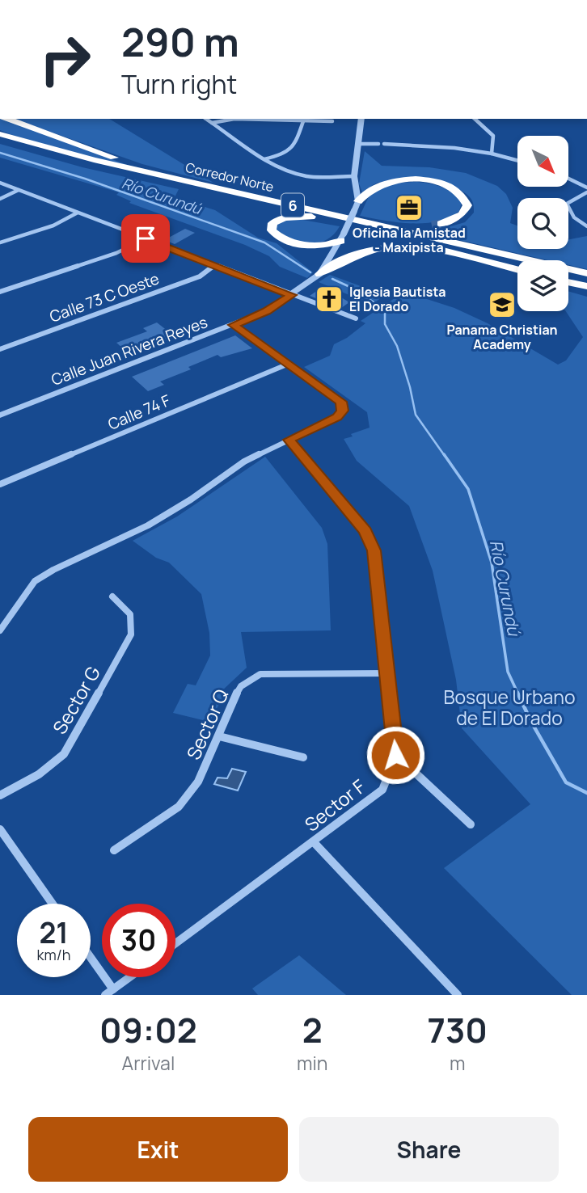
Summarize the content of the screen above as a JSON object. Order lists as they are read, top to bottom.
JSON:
{
  "streets": {
    "highway": ["Corredor Norte", "6"],
    "street": [
      "Calle 73 C Oeste",
      "Calle Juan Rivera Reyes",
      "Calle 74 F",
      "Sector G",
      "Sector Q",
      "Sector F"
    ]
  },
  "crossings": [
    ["Sector Q", "Sector F"]
  ],
  "water": ["Río Curundú"],
  "parks": ["Bosque Urbano de El Dorado"],
  "places": {
    "office": ["Oficina la Amistad - Maxipista"],
    "church": ["Iglesia Bautista El Dorado"],
    "school or university": ["Panama Christian Academy"]
  },
  "north": "bottom right",
  "page": {
    "turn": ["290 m", "Turn right"],
    "speed": "21 km/h",
    "limit": "30",
    "eta": [
      "09:02",
      "Arrival",
      "2",
      "min",
      "730",
      "m"
    ],
    "buttons": ["Exit", "Share"]
  }
}
